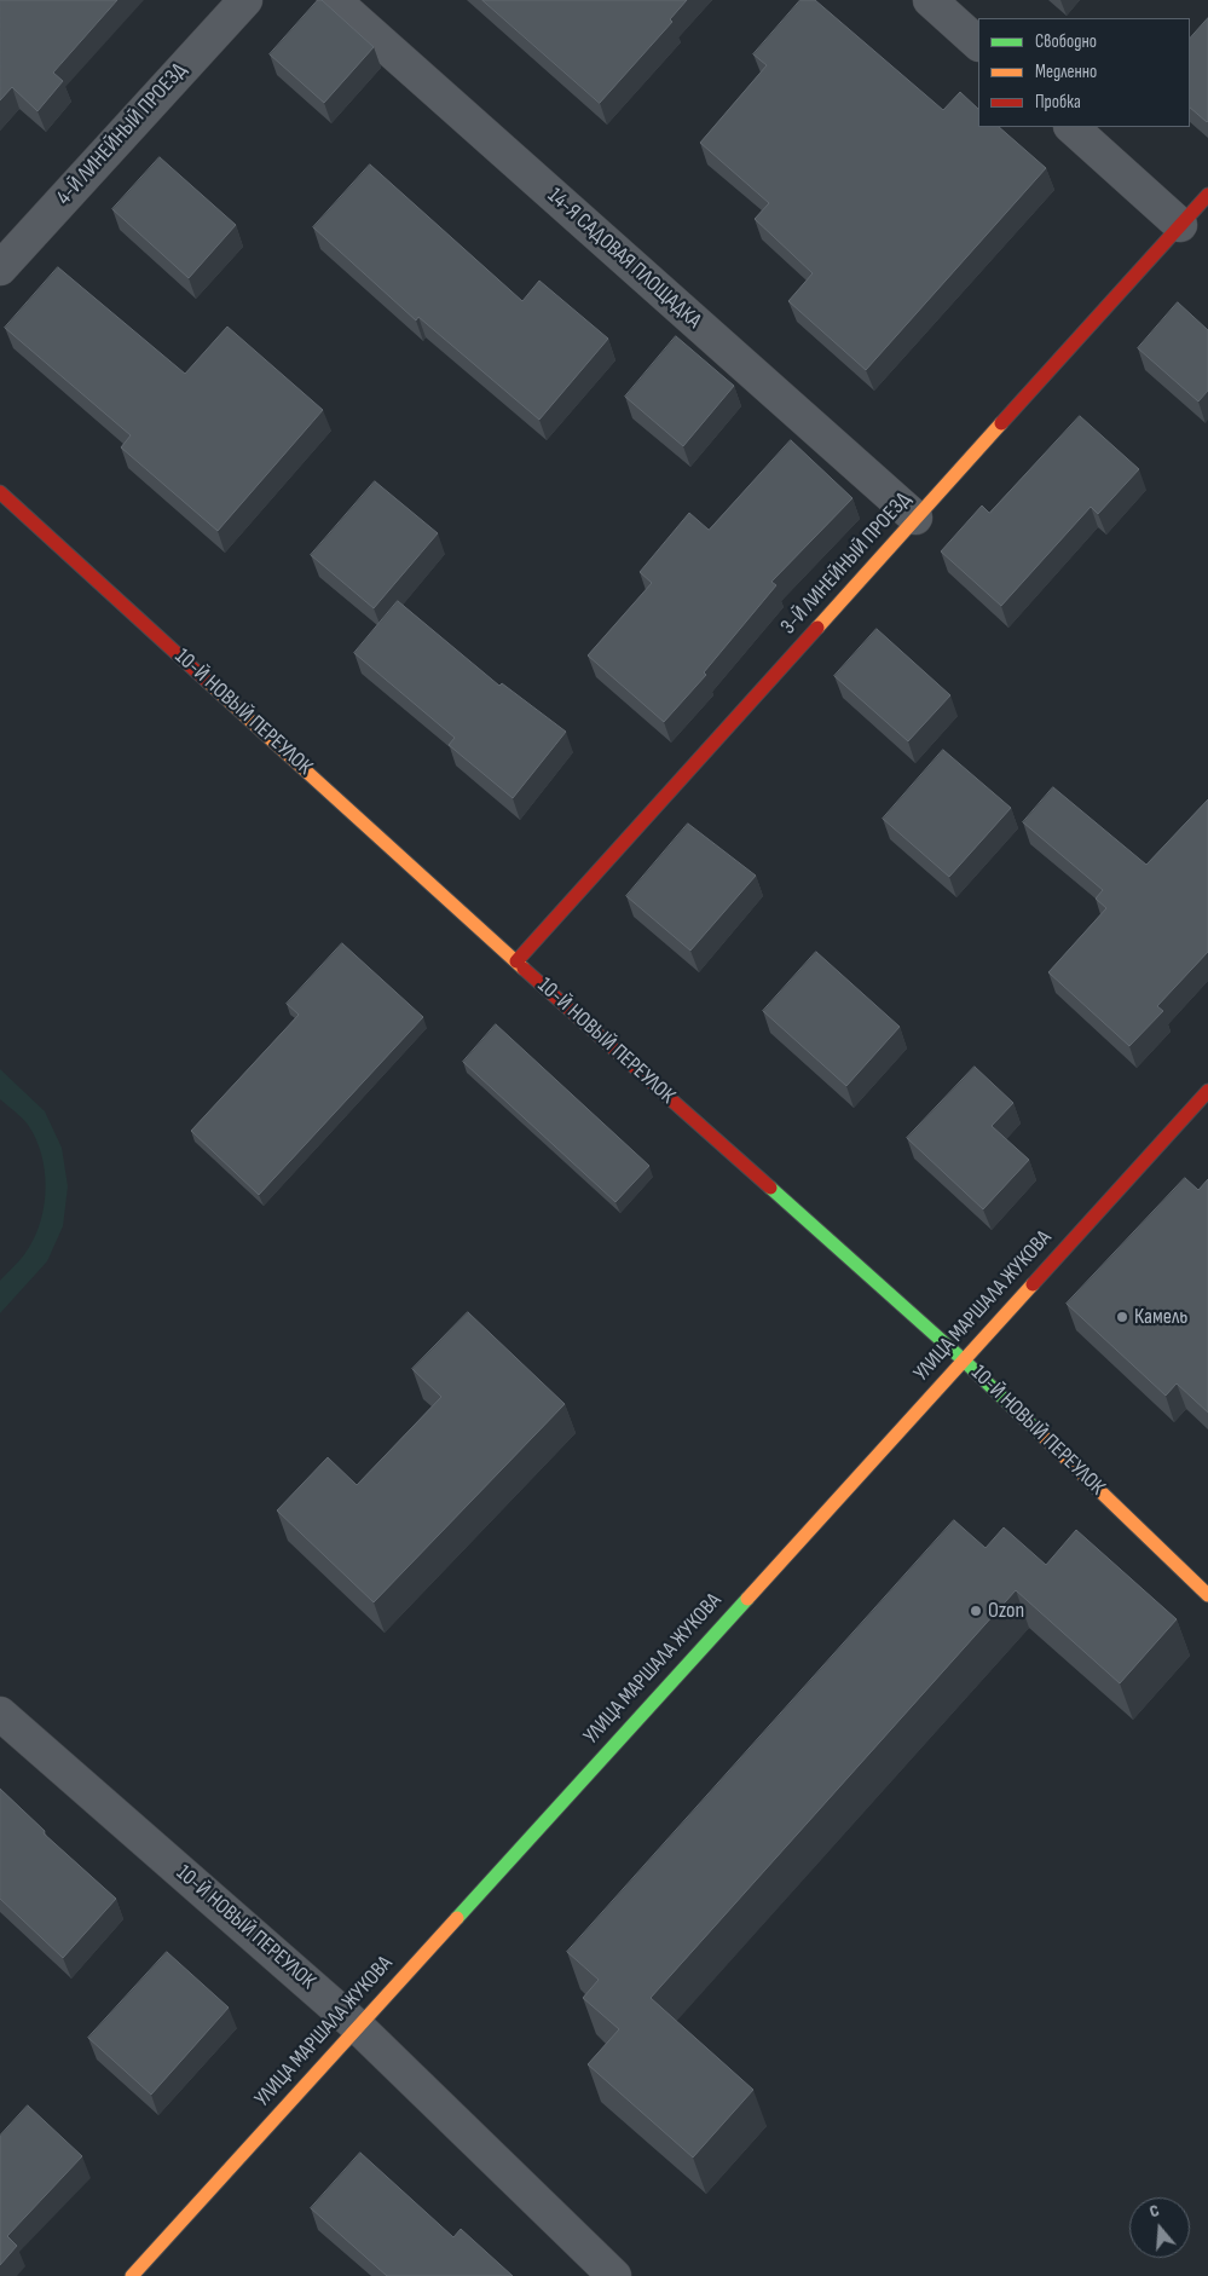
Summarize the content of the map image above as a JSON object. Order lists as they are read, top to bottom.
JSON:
{
  "streets": {
    "street": [
      "4-Й ЛИНЕЙНЫЙ ПРОЕЗД",
      "14-Я САДОВАЯ ПЛОЩАДКА",
      "3-Й ЛИНЕЙНЫЙ ПРОЕЗД",
      "10-Й НОВЫЙ ПЕРЕУЛОК",
      "УЛИЦА МАРШАЛА ЖУКОВА"
    ]
  },
  "crossings": [
    ["14-Я САДОВАЯ ПЛОЩАДКА", "3-Й ЛИНЕЙНЫЙ ПРОЕЗД"],
    ["3-Й ЛИНЕЙНЫЙ ПРОЕЗД", "10-Й НОВЫЙ ПЕРЕУЛОК"],
    ["10-Й НОВЫЙ ПЕРЕУЛОК", "УЛИЦА МАРШАЛА ЖУКОВА"]
  ],
  "places": ["Камель", "Ozon"],
  "legend": ["Свободно", "Медленно", "Пробка"],
  "north": "top"
}
